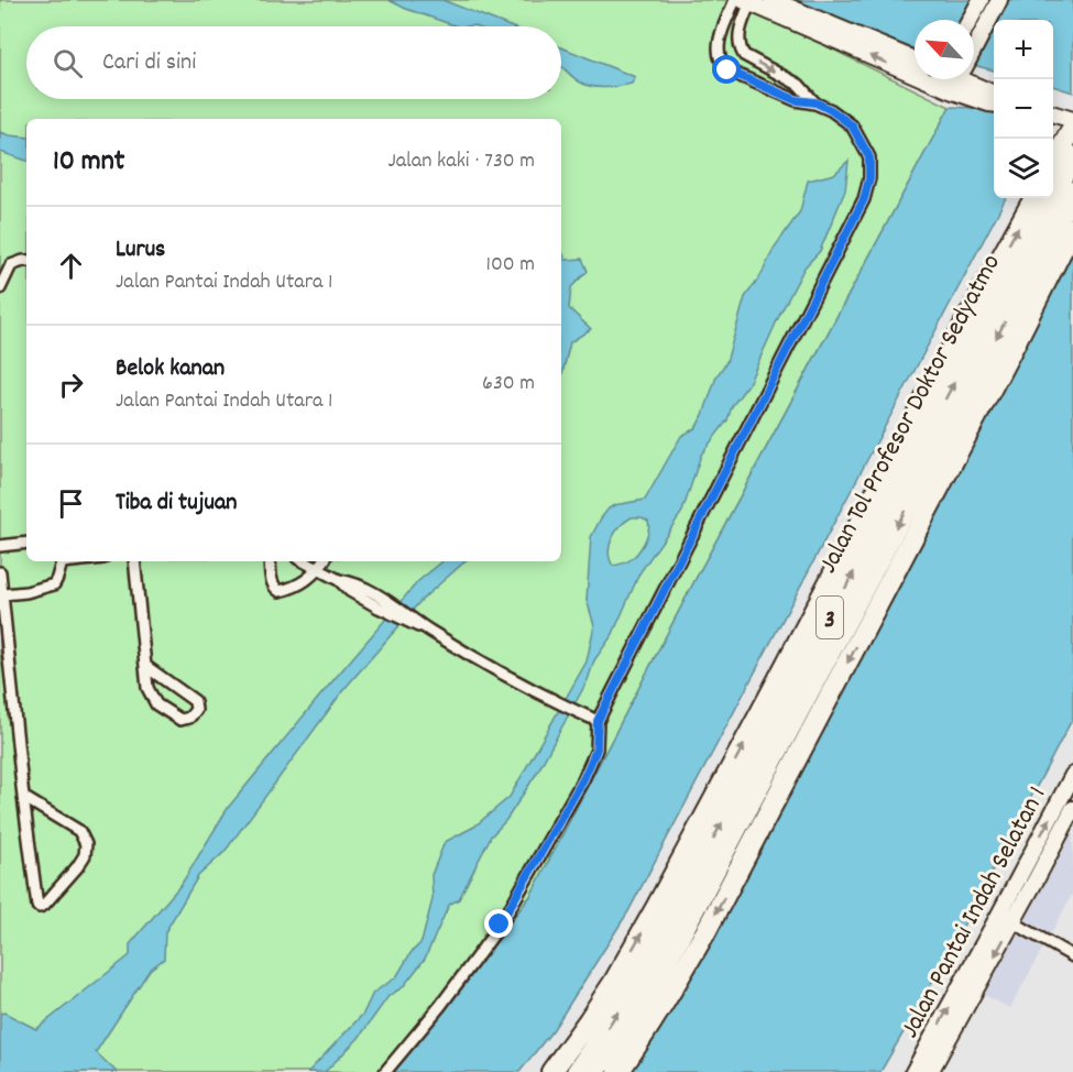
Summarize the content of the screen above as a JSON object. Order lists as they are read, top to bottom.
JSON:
{
  "streets": {
    "highway": ["Jalan Tol Profesor Doktor Sedyatmo", "3"],
    "street": ["Jalan Pantai Indah Selatan 1"]
  },
  "north": "top left",
  "page": {
    "map_buttons": ["+", "−"],
    "search": "Cari di sini",
    "heading": ["10 mnt", "Jalan kaki · 730 m"],
    "list": [
      ["Lurus", "Jalan Pantai Indah Utara 1", "100 m"],
      ["Belok kanan", "Jalan Pantai Indah Utara 1", "630 m"],
      "Tiba di tujuan"
    ]
  }
}
